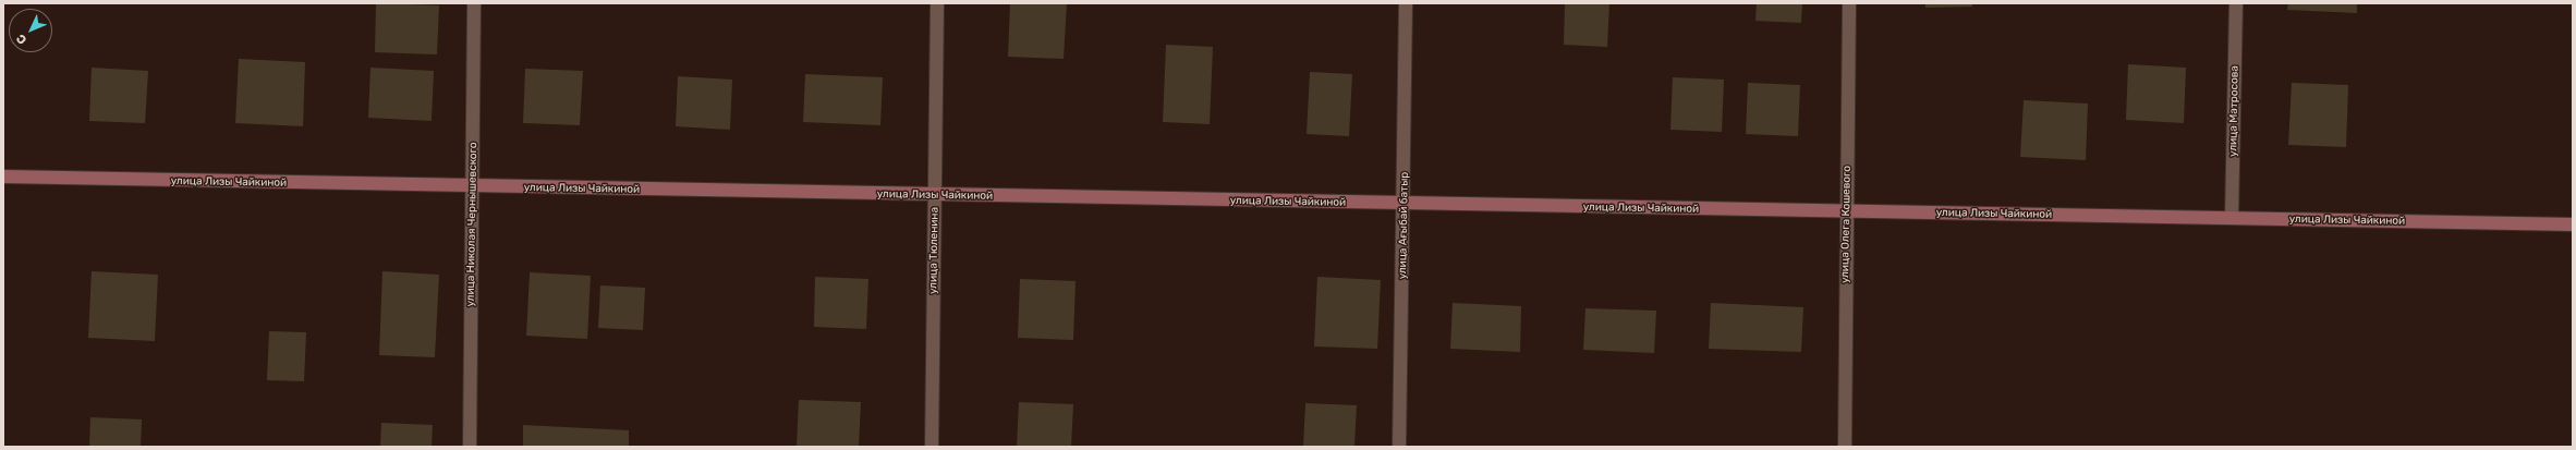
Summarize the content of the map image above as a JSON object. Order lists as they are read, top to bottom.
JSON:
{
  "streets": {
    "street": [
      "улица Матросова",
      "улица Лизы Чайкиной",
      "улица Николая Чернышевского",
      "улица Олега Кошевого",
      "улица Ағыбай батыр",
      "улица Тюленина"
    ]
  },
  "crossings": [
    ["улица Матросова", "улица Лизы Чайкиной"],
    ["улица Лизы Чайкиной", "улица Николая Чернышевского"],
    ["улица Лизы Чайкиной", "улица Олега Кошевого"],
    ["улица Лизы Чайкиной", "улица Ағыбай батыр"],
    ["улица Лизы Чайкиной", "улица Тюленина"]
  ],
  "north": "bottom left"
}
